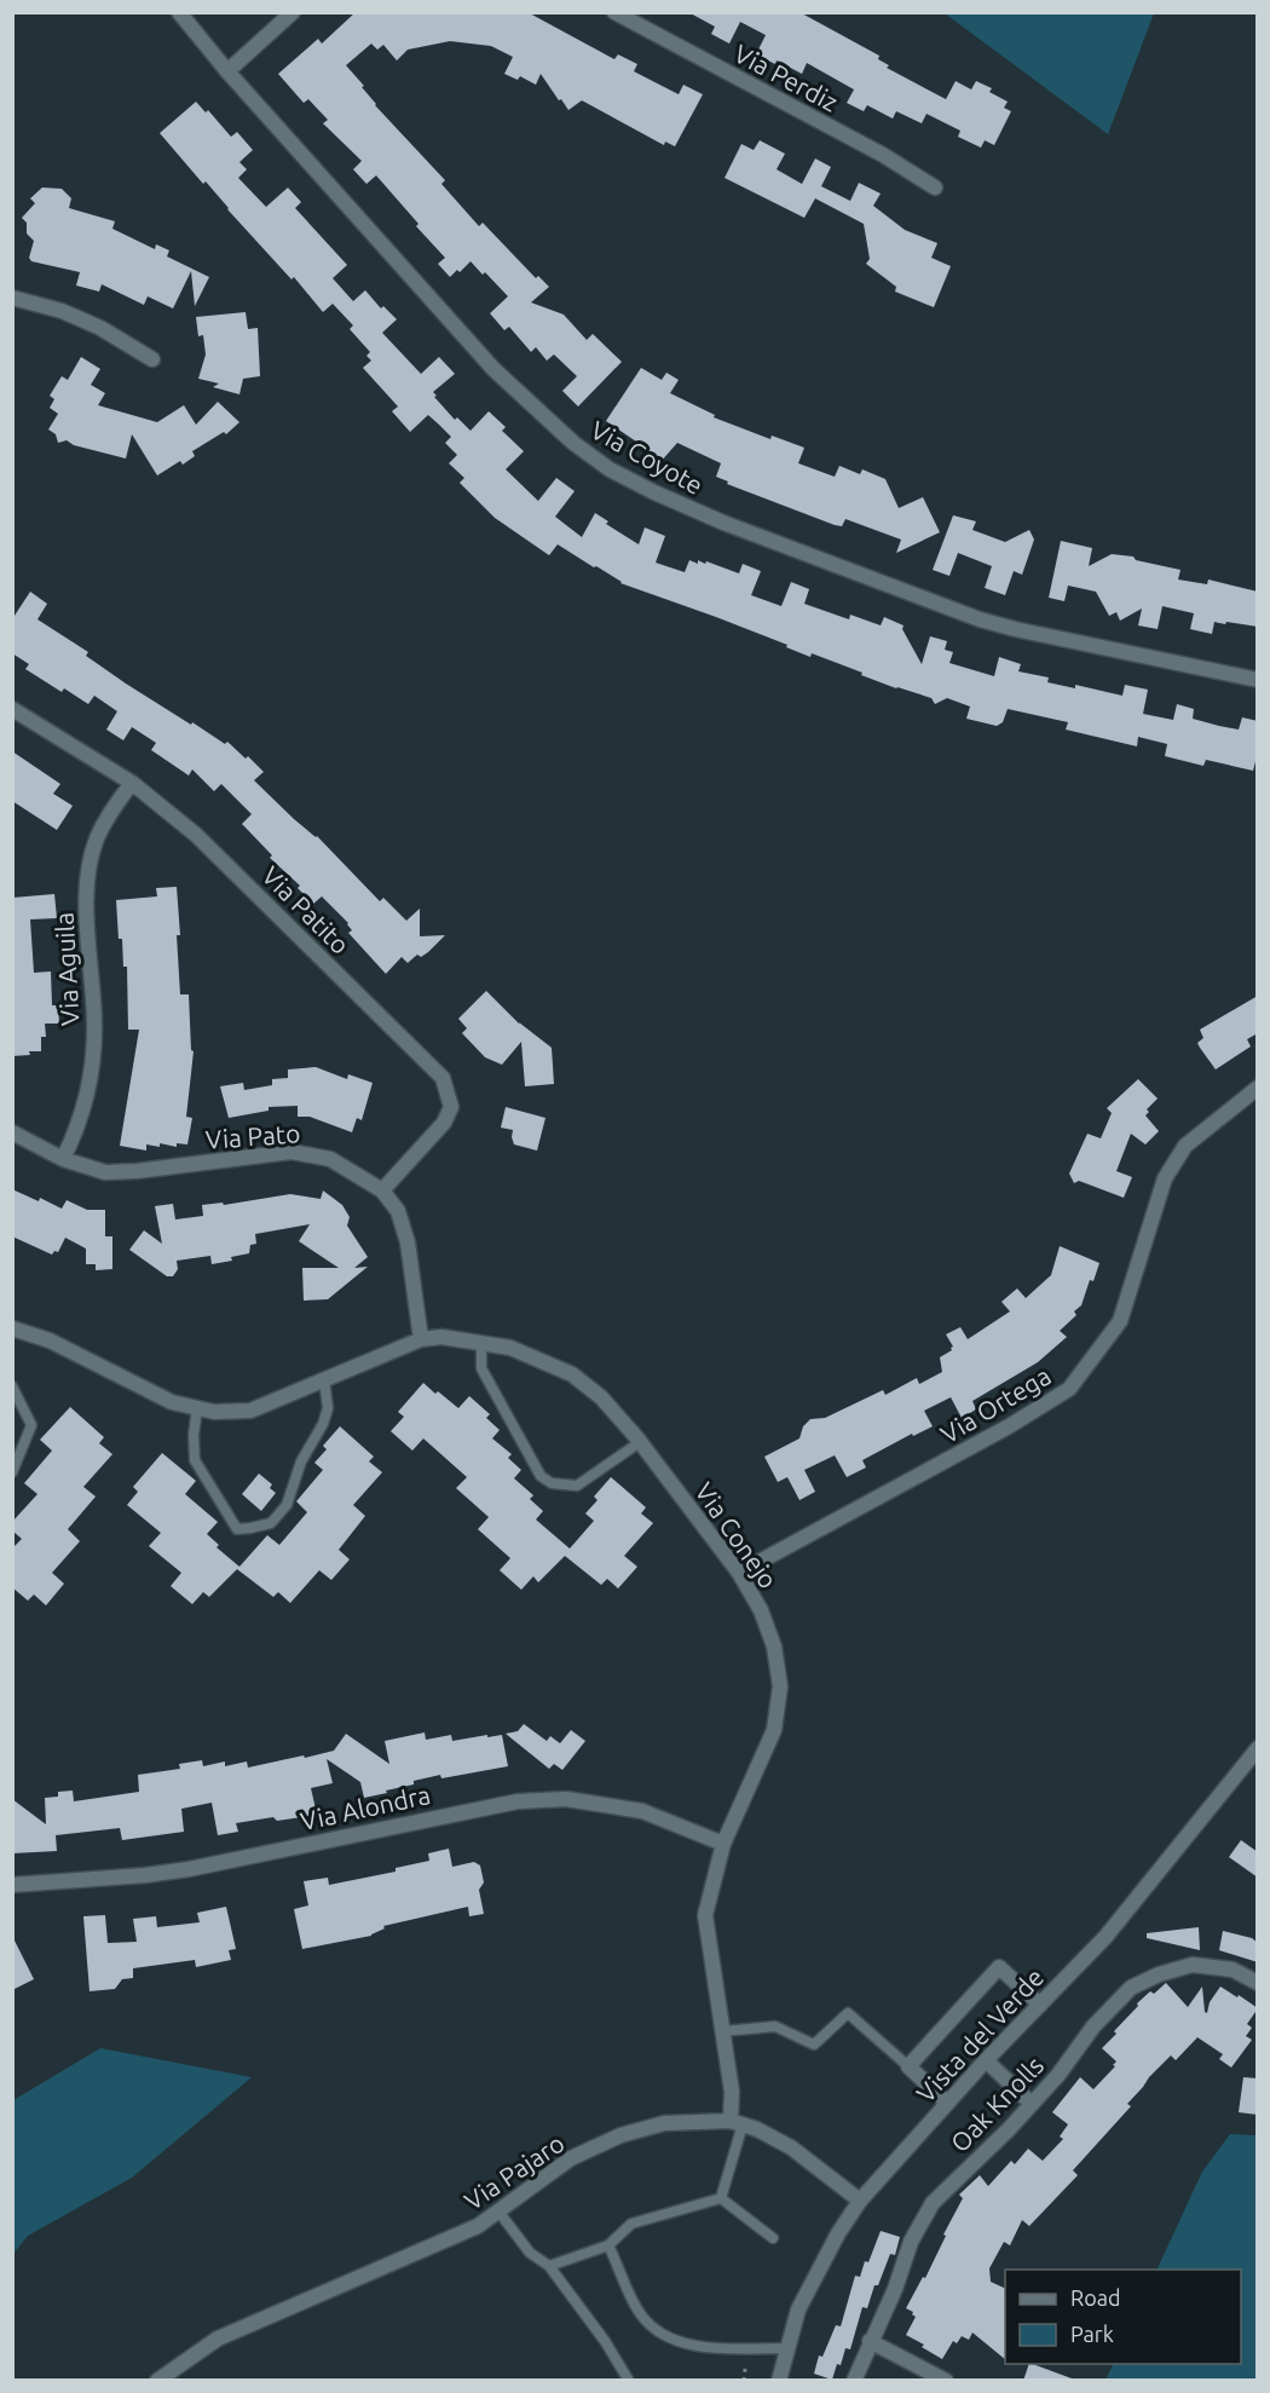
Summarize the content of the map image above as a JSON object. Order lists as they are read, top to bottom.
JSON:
{
  "streets": {
    "street": [
      "Via Perdiz",
      "Via Coyote",
      "Via Patito",
      "Via Aguila",
      "Via Pato",
      "Via Ortega",
      "Via Conejo",
      "Via Alondra",
      "Vista del Verde",
      "Oak Knolls",
      "Via Pajaro"
    ]
  },
  "crossings": [
    ["Via Patito", "Via Aguila"],
    ["Via Patito", "Via Pato"],
    ["Via Aguila", "Via Pato"],
    ["Via Pato", "Via Conejo"],
    ["Via Ortega", "Via Conejo"],
    ["Via Conejo", "Via Alondra"],
    ["Via Conejo", "Via Pajaro"],
    ["Vista del Verde", "Via Pajaro"]
  ],
  "legend": ["Road", "Park"]
}
